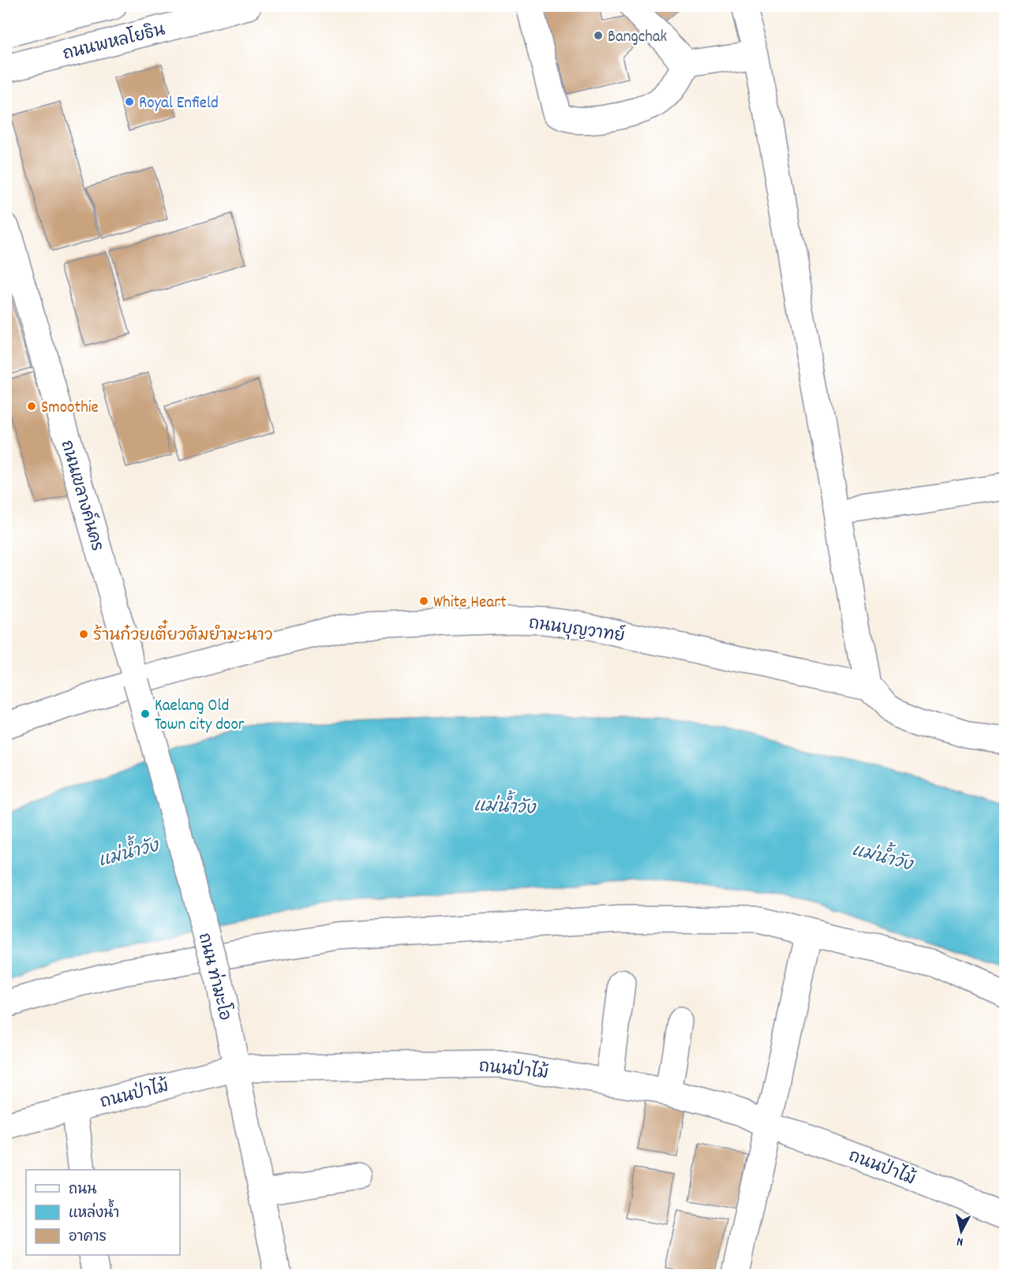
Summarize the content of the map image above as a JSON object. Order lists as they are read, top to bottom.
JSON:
{
  "streets": {
    "street": [
      "ถนนพหลโยธิน",
      "ถนนเขลางค์นคร",
      "ถนนบุญวาทย์",
      "ถนน ท่ามะโอ",
      "ถนนป่าไม้"
    ]
  },
  "crossings": [
    ["ถนนเขลางค์นคร", "ถนนบุญวาทย์"],
    ["ถนนเขลางค์นคร", "ถนน ท่ามะโอ"],
    ["ถนนบุญวาทย์", "ถนน ท่ามะโอ"],
    ["ถนน ท่ามะโอ", "ถนนป่าไม้"]
  ],
  "water": ["แม่น้ำวัง"],
  "places": [
    "Bangchak",
    "Royal Enfield",
    "Smoothie",
    "White Heart",
    "ร้านก๋วยเตี๋ยวต้มยำมะนาว",
    "Kaelang Old Town city door"
  ],
  "legend": ["ถนน", "แหล่งน้ำ", "อาคาร"],
  "north": "bottom"
}
